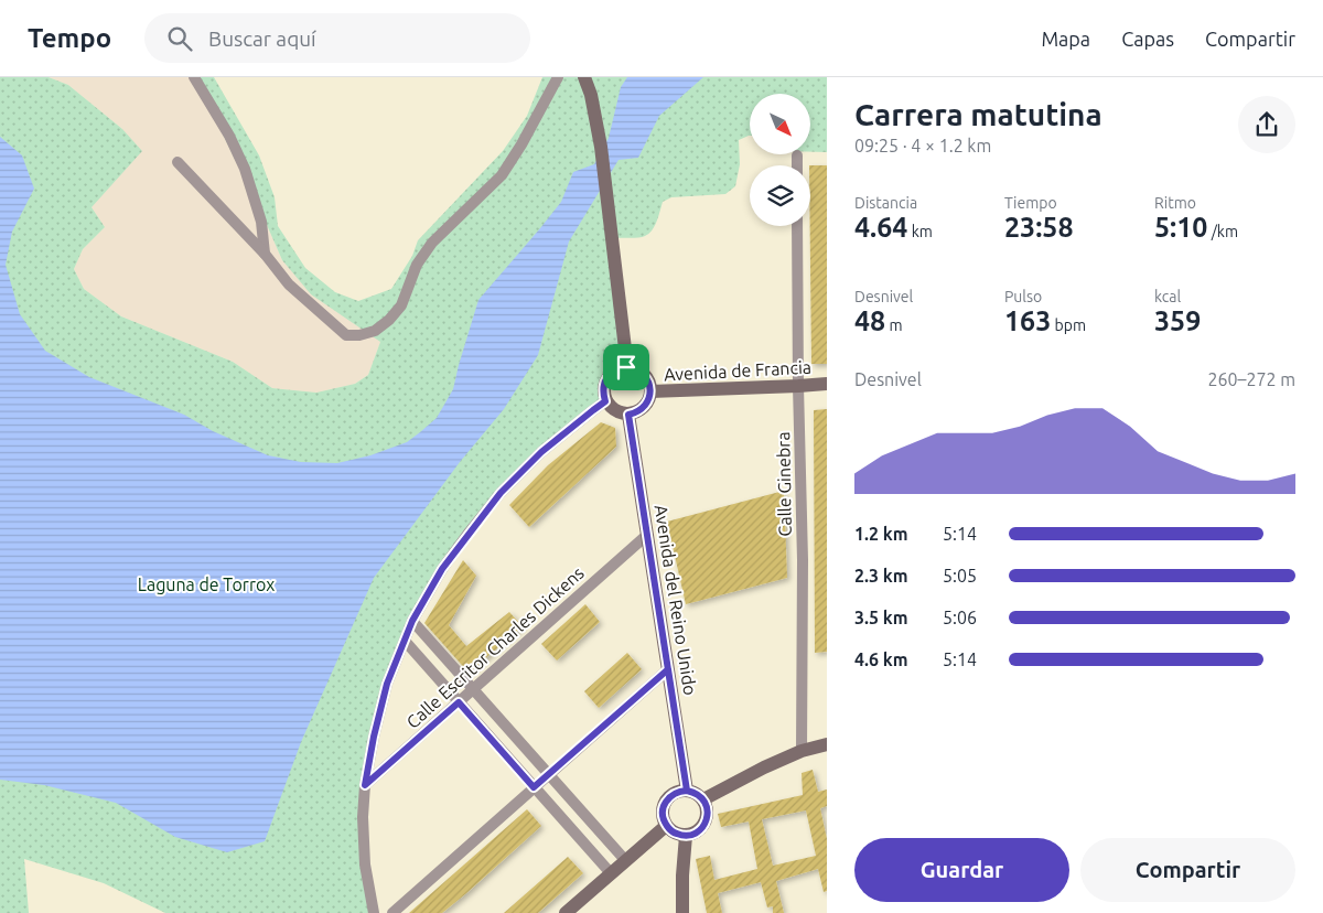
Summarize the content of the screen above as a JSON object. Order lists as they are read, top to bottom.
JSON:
{
  "streets": {
    "street": [
      "Avenida de Francia",
      "Calle Ginebra",
      "Avenida del Reino Unido",
      "Calle Escritor Charles Dickens"
    ]
  },
  "crossings": [
    ["Avenida de Francia", "Calle Ginebra"],
    ["Avenida de Francia", "Avenida del Reino Unido"],
    ["Avenida del Reino Unido", "Calle Escritor Charles Dickens"]
  ],
  "parks": ["Laguna de Torrox"],
  "north": "bottom right",
  "page": {
    "header": "Tempo",
    "search": "Buscar aquí",
    "nav": ["Mapa", "Capas", "Compartir"],
    "heading": ["Carrera matutina", "09:25 · 4 × 1.2 km"],
    "stats": [
      ["Distancia", "4.64 km"],
      ["Tiempo", "23:58"],
      ["Ritmo", "5:10 /km"],
      ["Desnivel", "48 m"],
      ["Pulso", "163 bpm"],
      ["kcal", "359"]
    ],
    "chart": ["Desnivel", "260–272 m"],
    "list": [
      {
        "name": "1.2 km",
        "note": "5:14"
      },
      {
        "name": "2.3 km",
        "note": "5:05"
      },
      {
        "name": "3.5 km",
        "note": "5:06"
      },
      {
        "name": "4.6 km",
        "note": "5:14"
      }
    ],
    "buttons": ["Guardar", "Compartir"]
  }
}
